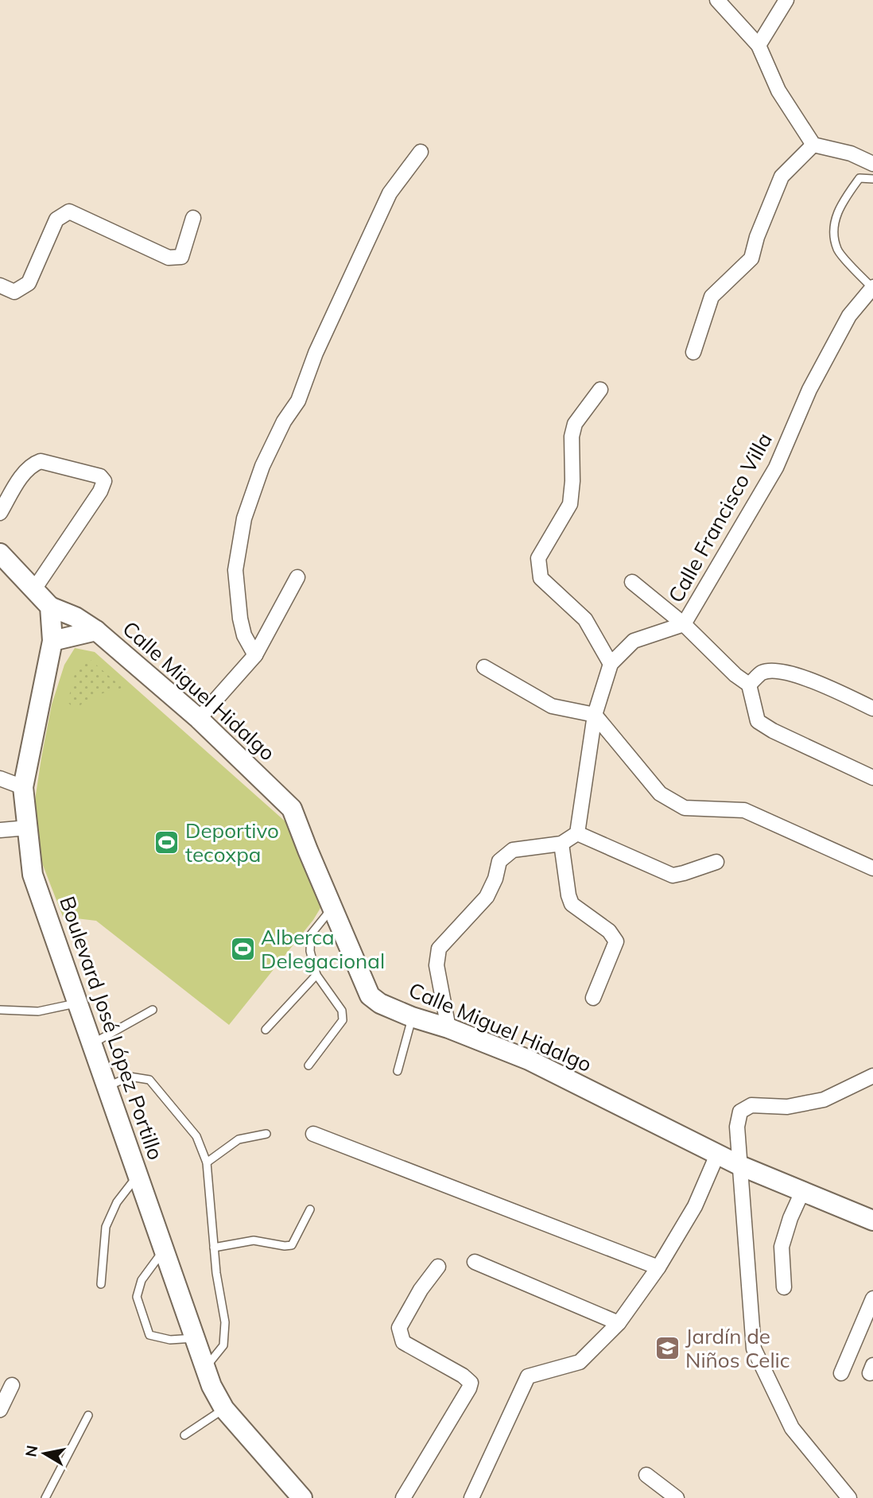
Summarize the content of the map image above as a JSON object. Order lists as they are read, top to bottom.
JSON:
{
  "streets": {
    "street": ["Calle Francisco Villa", "Calle Miguel Hidalgo", "Boulevard José López Portillo"]
  },
  "crossings": [
    ["Calle Miguel Hidalgo", "Boulevard José López Portillo"]
  ],
  "places": {
    "sports": ["Deportivo tecoxpa", "Alberca Delegacional"],
    "school or university": ["Jardín de Niños Celic"]
  },
  "north": "left"
}
